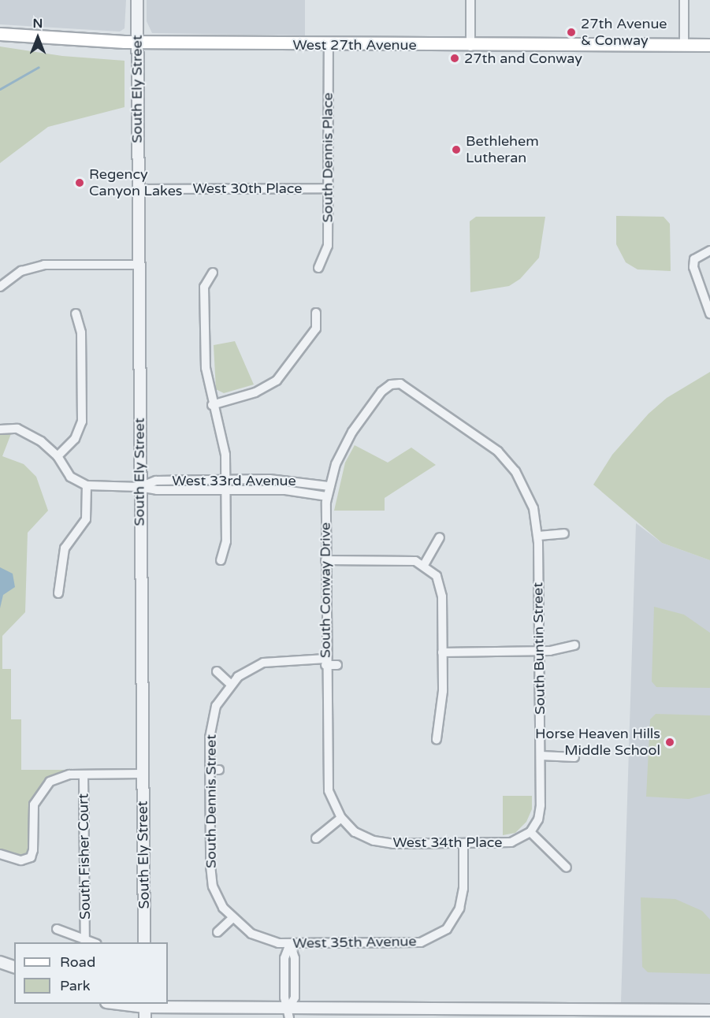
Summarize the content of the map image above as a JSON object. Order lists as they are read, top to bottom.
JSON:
{
  "streets": {
    "main road": ["West 27th Avenue"],
    "street": [
      "South Ely Street",
      "South Dennis Place",
      "West 30th Place",
      "West 33rd Avenue",
      "South Conway Drive",
      "South Buntin Street",
      "South Dennis Street",
      "West 34th Place",
      "South Fisher Court",
      "West 35th Avenue"
    ]
  },
  "crossings": [
    ["West 27th Avenue", "South Ely Street"],
    ["West 27th Avenue", "South Dennis Place"],
    ["South Ely Street", "West 30th Place"],
    ["South Ely Street", "West 33rd Avenue"],
    ["South Dennis Place", "West 30th Place"],
    ["West 33rd Avenue", "South Conway Drive"],
    ["South Conway Drive", "South Buntin Street"],
    ["South Conway Drive", "West 34th Place"],
    ["South Buntin Street", "West 34th Place"],
    ["South Dennis Street", "West 35th Avenue"],
    ["West 34th Place", "West 35th Avenue"]
  ],
  "places": [
    "27th Avenue & Conway",
    "27th and Conway",
    "Bethlehem Lutheran",
    "Regency Canyon Lakes",
    "Horse Heaven Hills Middle School"
  ],
  "legend": ["Road", "Park"],
  "north": "top"
}
